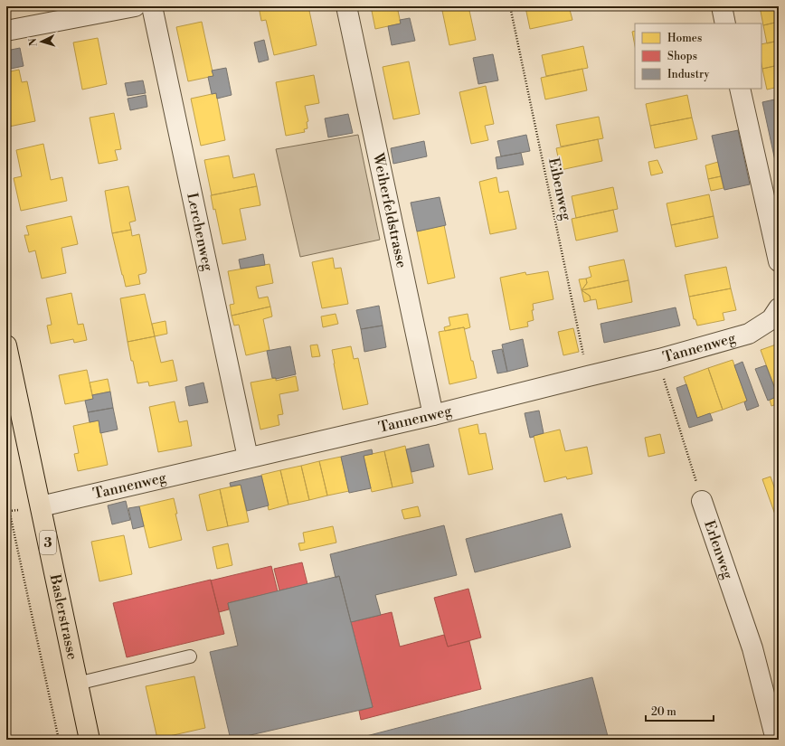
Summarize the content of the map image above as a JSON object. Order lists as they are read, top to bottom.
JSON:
{
  "streets": {
    "main road": ["3", "Baslerstrasse"],
    "street": [
      "Weiherfeldstrasse",
      "Lerchenweg",
      "Tannenweg",
      "Erlenweg"
    ],
    "path": ["Eibenweg"]
  },
  "crossings": [
    ["Eibenweg", "Tannenweg"],
    ["Weiherfeldstrasse", "Tannenweg"],
    ["Lerchenweg", "Tannenweg"],
    ["Tannenweg", "Erlenweg"],
    ["Tannenweg", "Baslerstrasse"]
  ],
  "legend": ["Homes", "Shops", "Industry"],
  "scale_bar": "20 m",
  "north": "left"
}
